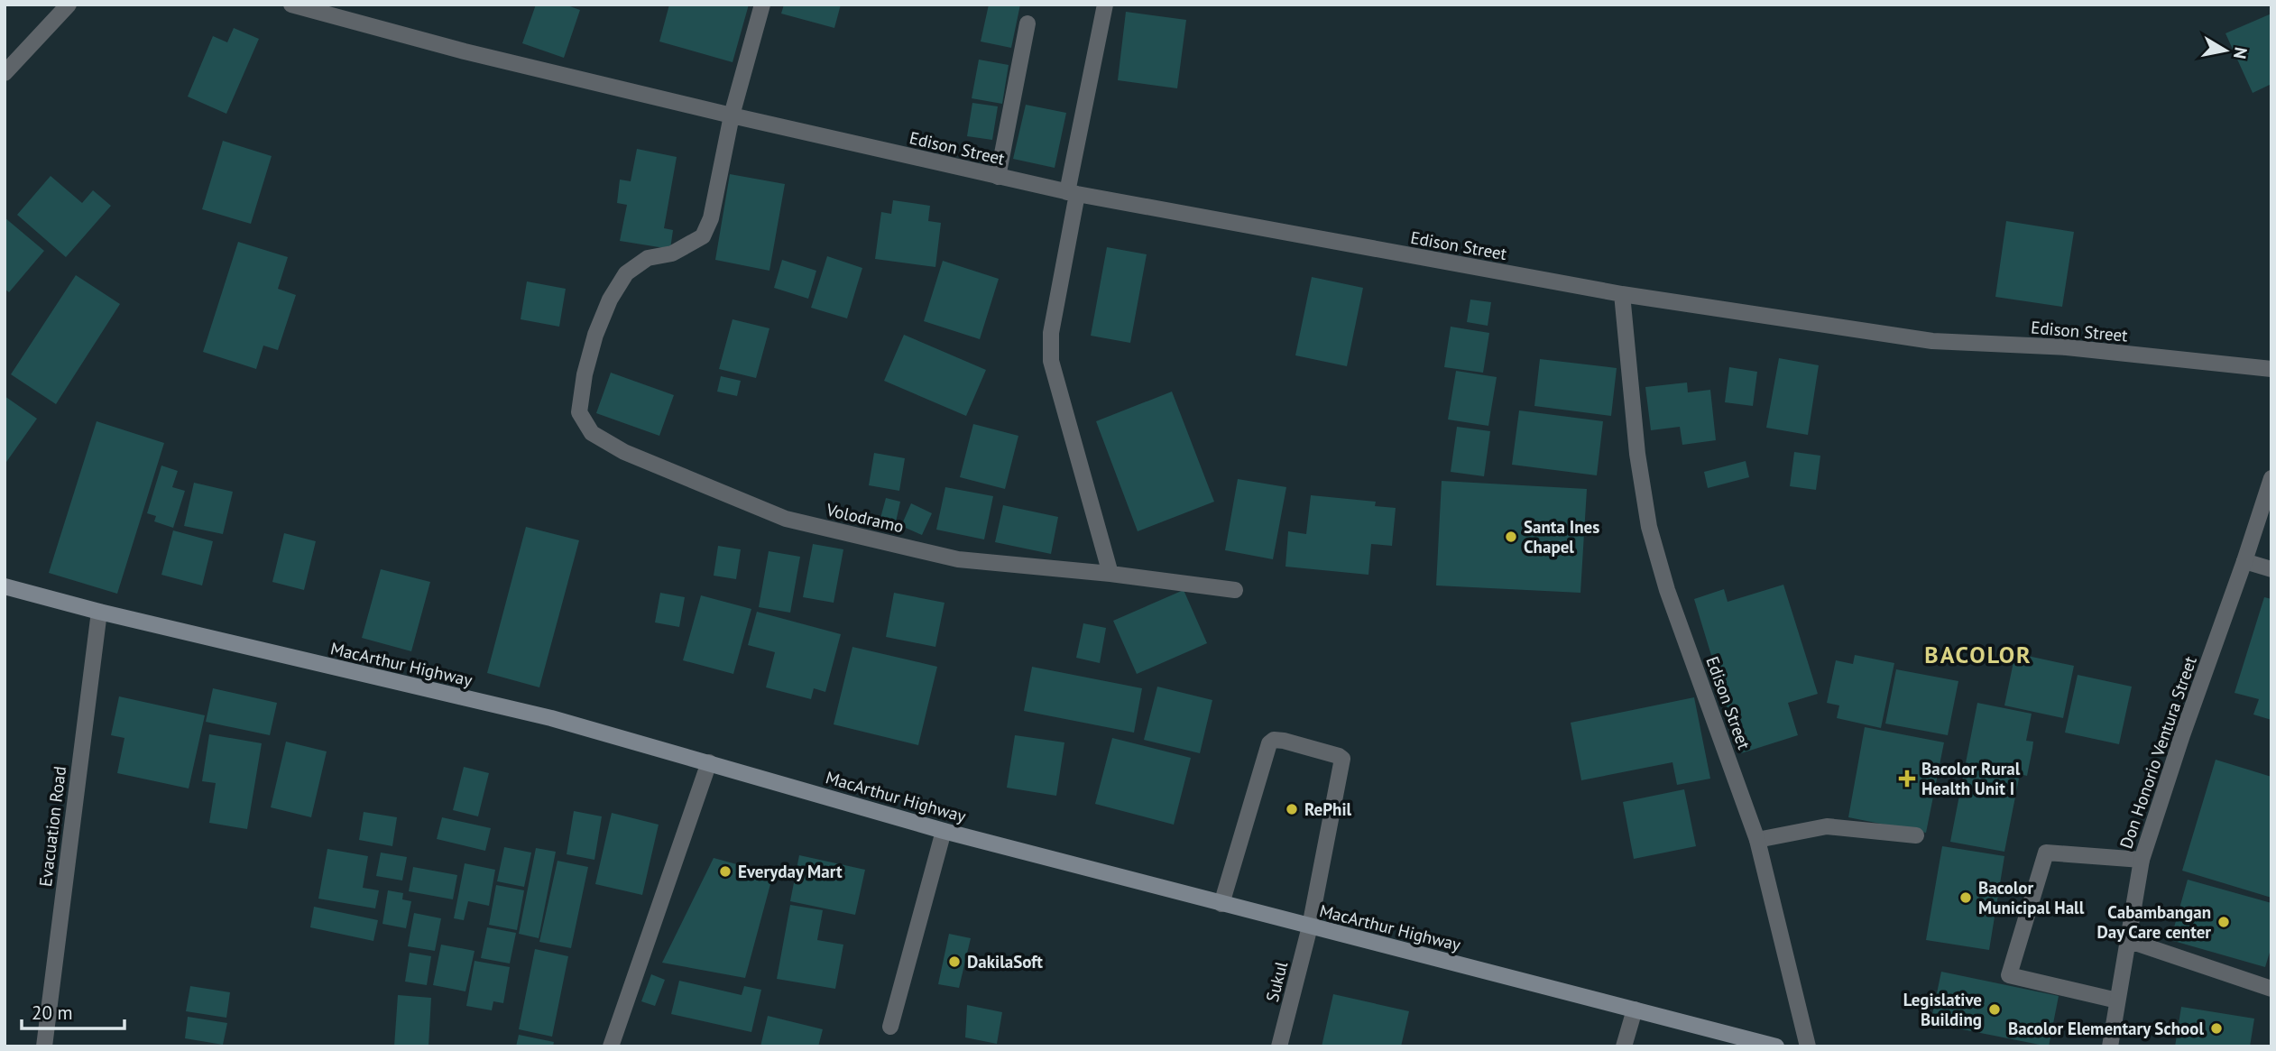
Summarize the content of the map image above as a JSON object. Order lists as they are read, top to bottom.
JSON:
{
  "streets": {
    "main road": ["MacArthur Highway"],
    "street": [
      "Edison Street",
      "Volodramo",
      "Don Honorio Ventura Street",
      "Evacuation Road",
      "Sukul"
    ]
  },
  "crossings": [
    ["Edison Street", "Volodramo"],
    ["MacArthur Highway", "Evacuation Road"],
    ["MacArthur Highway", "Sukul"]
  ],
  "districts": ["BACOLOR"],
  "places": {
    "other": [
      "Santa Ines Chapel",
      "RePhil",
      "Everyday Mart",
      "Bacolor Municipal Hall",
      "Cabambangan Day Care center",
      "DakilaSoft",
      "Legislative Building",
      "Bacolor Elementary School"
    ],
    "health": ["Bacolor Rural Health Unit I"]
  },
  "scale_bar": "20 m",
  "north": "right"
}
